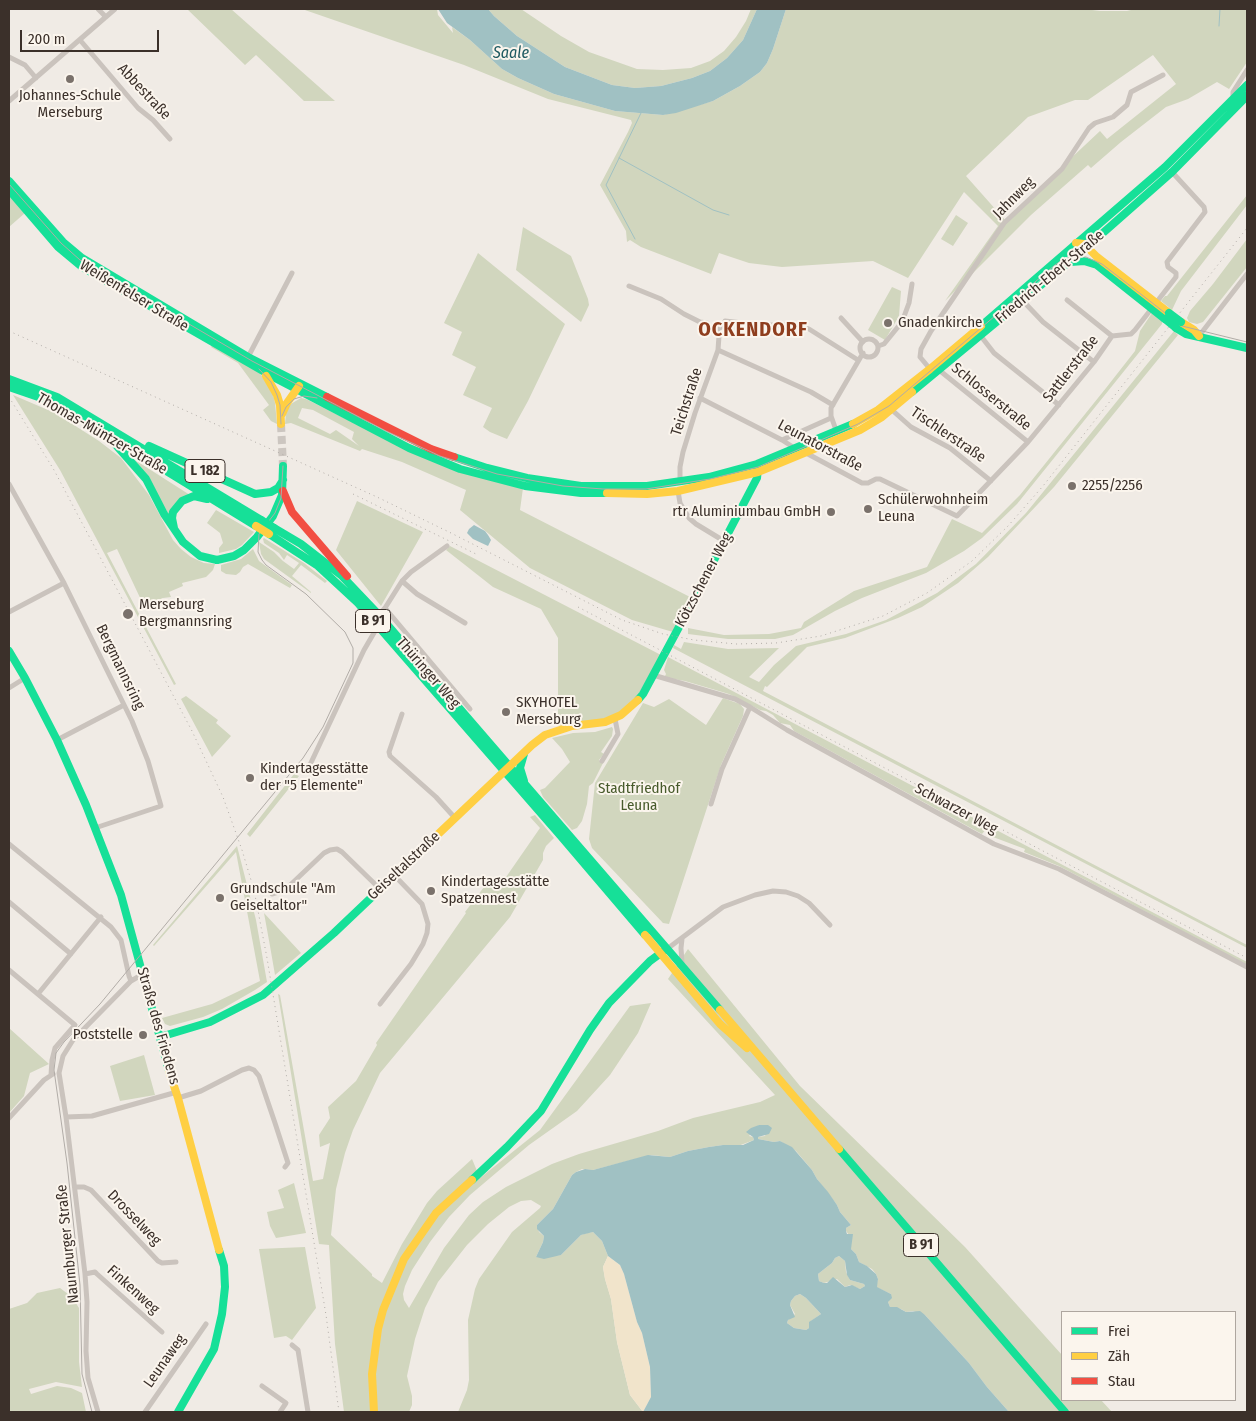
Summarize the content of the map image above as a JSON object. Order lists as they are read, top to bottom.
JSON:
{
  "streets": {
    "main road": [
      "Friedrich-Ebert-Straße",
      "Weißenfelser Straße",
      "Thomas-Müntzer-Straße",
      "L 182",
      "Kötzschener Weg",
      "B 91",
      "Thüringer Weg",
      "Geiseltalstraße",
      "Straße des Friedens"
    ],
    "street": [
      "Abbestraße",
      "Jahnweg",
      "Sattlerstraße",
      "Schlosserstraße",
      "Teichstraße",
      "Tischlerstraße",
      "Leunatorstraße",
      "Bergmannsring",
      "Schwarzer Weg",
      "Drosselweg",
      "Naumburger Straße",
      "Finkenweg",
      "Leunaweg"
    ]
  },
  "crossings": [
    ["Jahnweg", "Friedrich-Ebert-Straße"],
    ["Friedrich-Ebert-Straße", "Weißenfelser Straße"],
    ["Friedrich-Ebert-Straße", "Sattlerstraße"],
    ["Friedrich-Ebert-Straße", "Schlosserstraße"],
    ["Friedrich-Ebert-Straße", "Teichstraße"],
    ["Friedrich-Ebert-Straße", "Tischlerstraße"],
    ["Friedrich-Ebert-Straße", "Leunatorstraße"],
    ["Friedrich-Ebert-Straße", "Kötzschener Weg"],
    ["Sattlerstraße", "Schlosserstraße"],
    ["Sattlerstraße", "Tischlerstraße"],
    ["Sattlerstraße", "Leunatorstraße"],
    ["Teichstraße", "Leunatorstraße"],
    ["Thomas-Müntzer-Straße", "L 182"],
    ["Thomas-Müntzer-Straße", "Thüringer Weg"],
    ["Kötzschener Weg", "Schwarzer Weg"],
    ["Kötzschener Weg", "Geiseltalstraße"],
    ["B 91", "Thüringer Weg"],
    ["B 91", "Geiseltalstraße"],
    ["Bergmannsring", "Straße des Friedens"],
    ["Thüringer Weg", "Geiseltalstraße"],
    ["Geiseltalstraße", "Straße des Friedens"],
    ["Drosselweg", "Naumburger Straße"],
    ["Naumburger Straße", "Finkenweg"]
  ],
  "districts": ["OCKENDORF"],
  "water": ["Saale"],
  "parks": ["Stadtfriedhof Leuna"],
  "places": [
    "Johannes-Schule Merseburg",
    "Gnadenkirche",
    "2255/2256",
    "Schülerwohnheim Leuna",
    "rtr Aluminiumbau GmbH",
    "Merseburg Bergmannsring",
    "SKYHOTEL Merseburg",
    "Kindertagesstätte der \"5 Elemente\"",
    "Kindertagesstätte Spatzennest",
    "Grundschule \"Am Geiseltaltor\"",
    "Poststelle"
  ],
  "legend": ["Frei", "Zäh", "Stau"],
  "scale_bar": "200 m"
}
